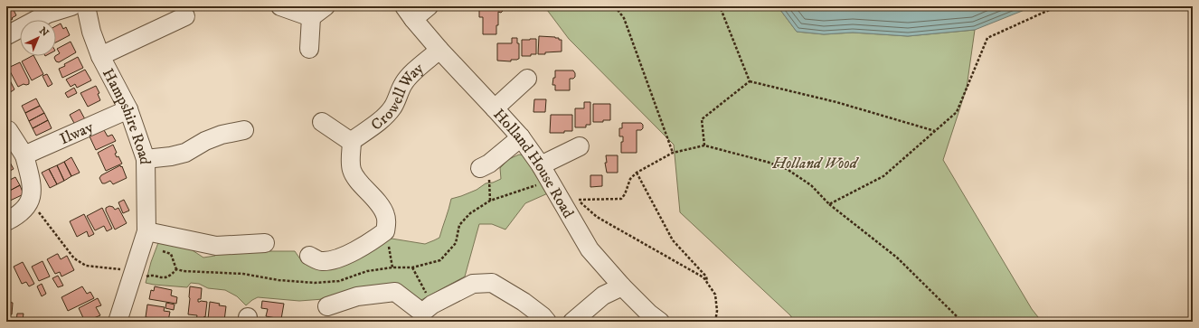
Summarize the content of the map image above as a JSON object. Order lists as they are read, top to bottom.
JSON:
{
  "streets": {
    "street": [
      "Crowell Way",
      "Hampshire Road",
      "Ilway",
      "Holland House Road"
    ]
  },
  "crossings": [
    ["Crowell Way", "Holland House Road"],
    ["Hampshire Road", "Ilway"]
  ],
  "parks": ["Holland Wood"],
  "north": "top right"
}
